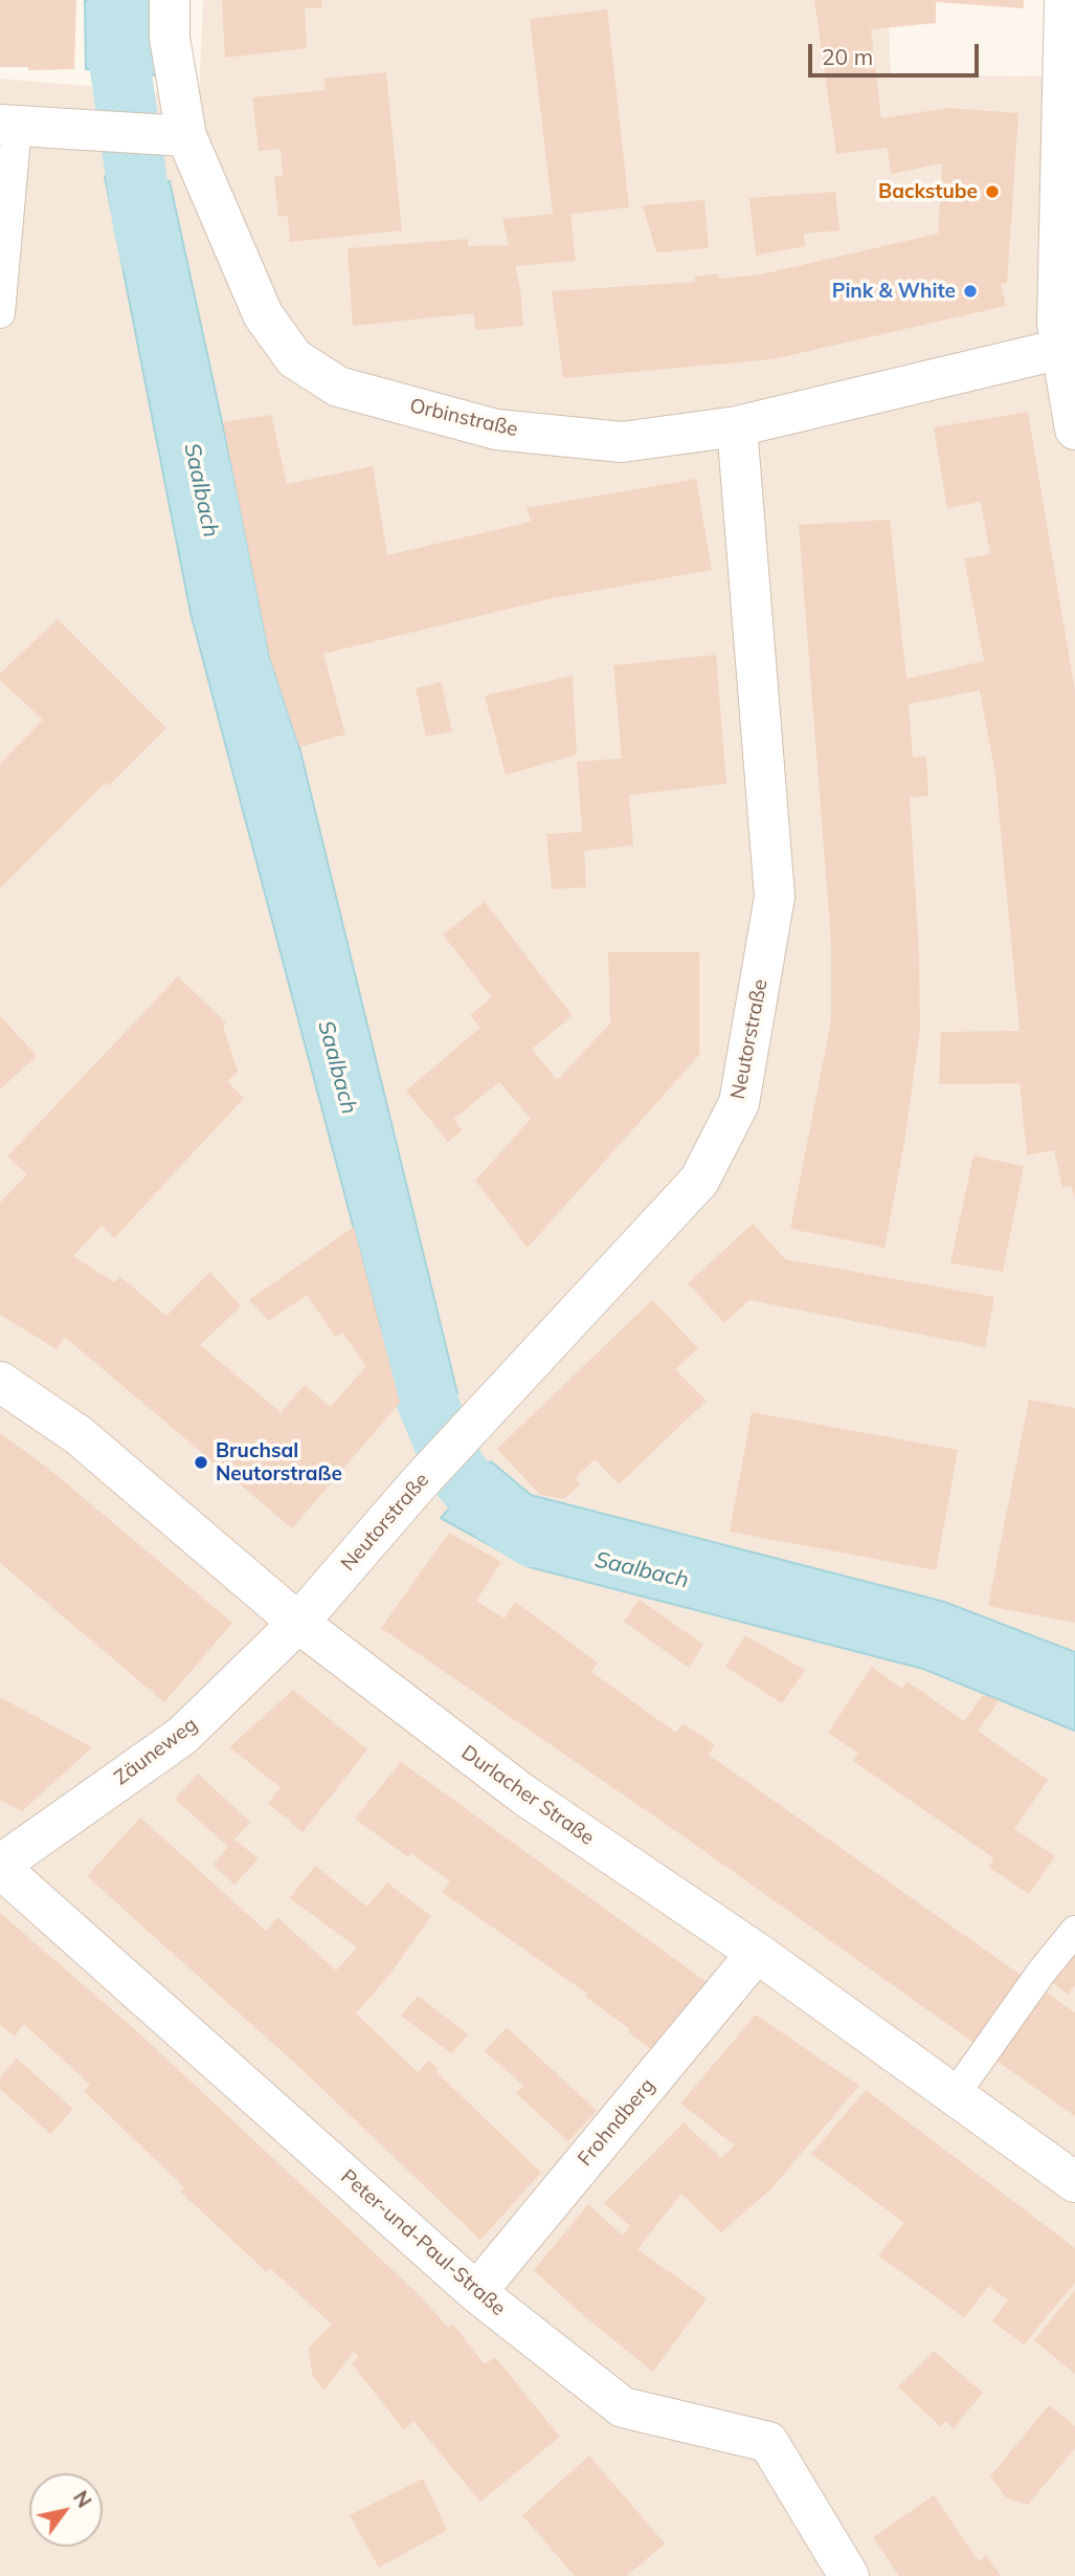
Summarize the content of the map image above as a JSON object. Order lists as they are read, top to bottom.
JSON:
{
  "streets": {
    "street": [
      "Orbinstraße",
      "Neutorstraße",
      "Zäuneweg",
      "Durlacher Straße",
      "Frohndberg",
      "Peter-und-Paul-Straße"
    ]
  },
  "crossings": [
    ["Orbinstraße", "Neutorstraße"],
    ["Neutorstraße", "Zäuneweg"],
    ["Neutorstraße", "Durlacher Straße"],
    ["Zäuneweg", "Durlacher Straße"],
    ["Zäuneweg", "Peter-und-Paul-Straße"],
    ["Durlacher Straße", "Frohndberg"],
    ["Frohndberg", "Peter-und-Paul-Straße"]
  ],
  "water": ["Saalbach"],
  "places": ["Backstube", "Pink & White", "Bruchsal Neutorstraße"],
  "scale_bar": "20 m",
  "north": "top right"
}
